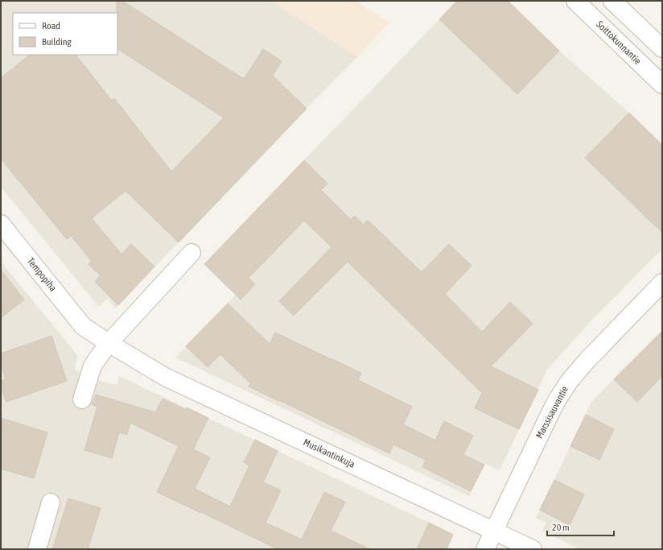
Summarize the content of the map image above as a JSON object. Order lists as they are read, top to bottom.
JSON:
{
  "streets": {
    "street": [
      "Soittokunnantie",
      "Tempopiha",
      "Marssisauvantie",
      "Musikantinkuja"
    ]
  },
  "crossings": [
    ["Tempopiha", "Musikantinkuja"],
    ["Marssisauvantie", "Musikantinkuja"]
  ],
  "legend": ["Road", "Building"],
  "scale_bar": "20 m"
}
